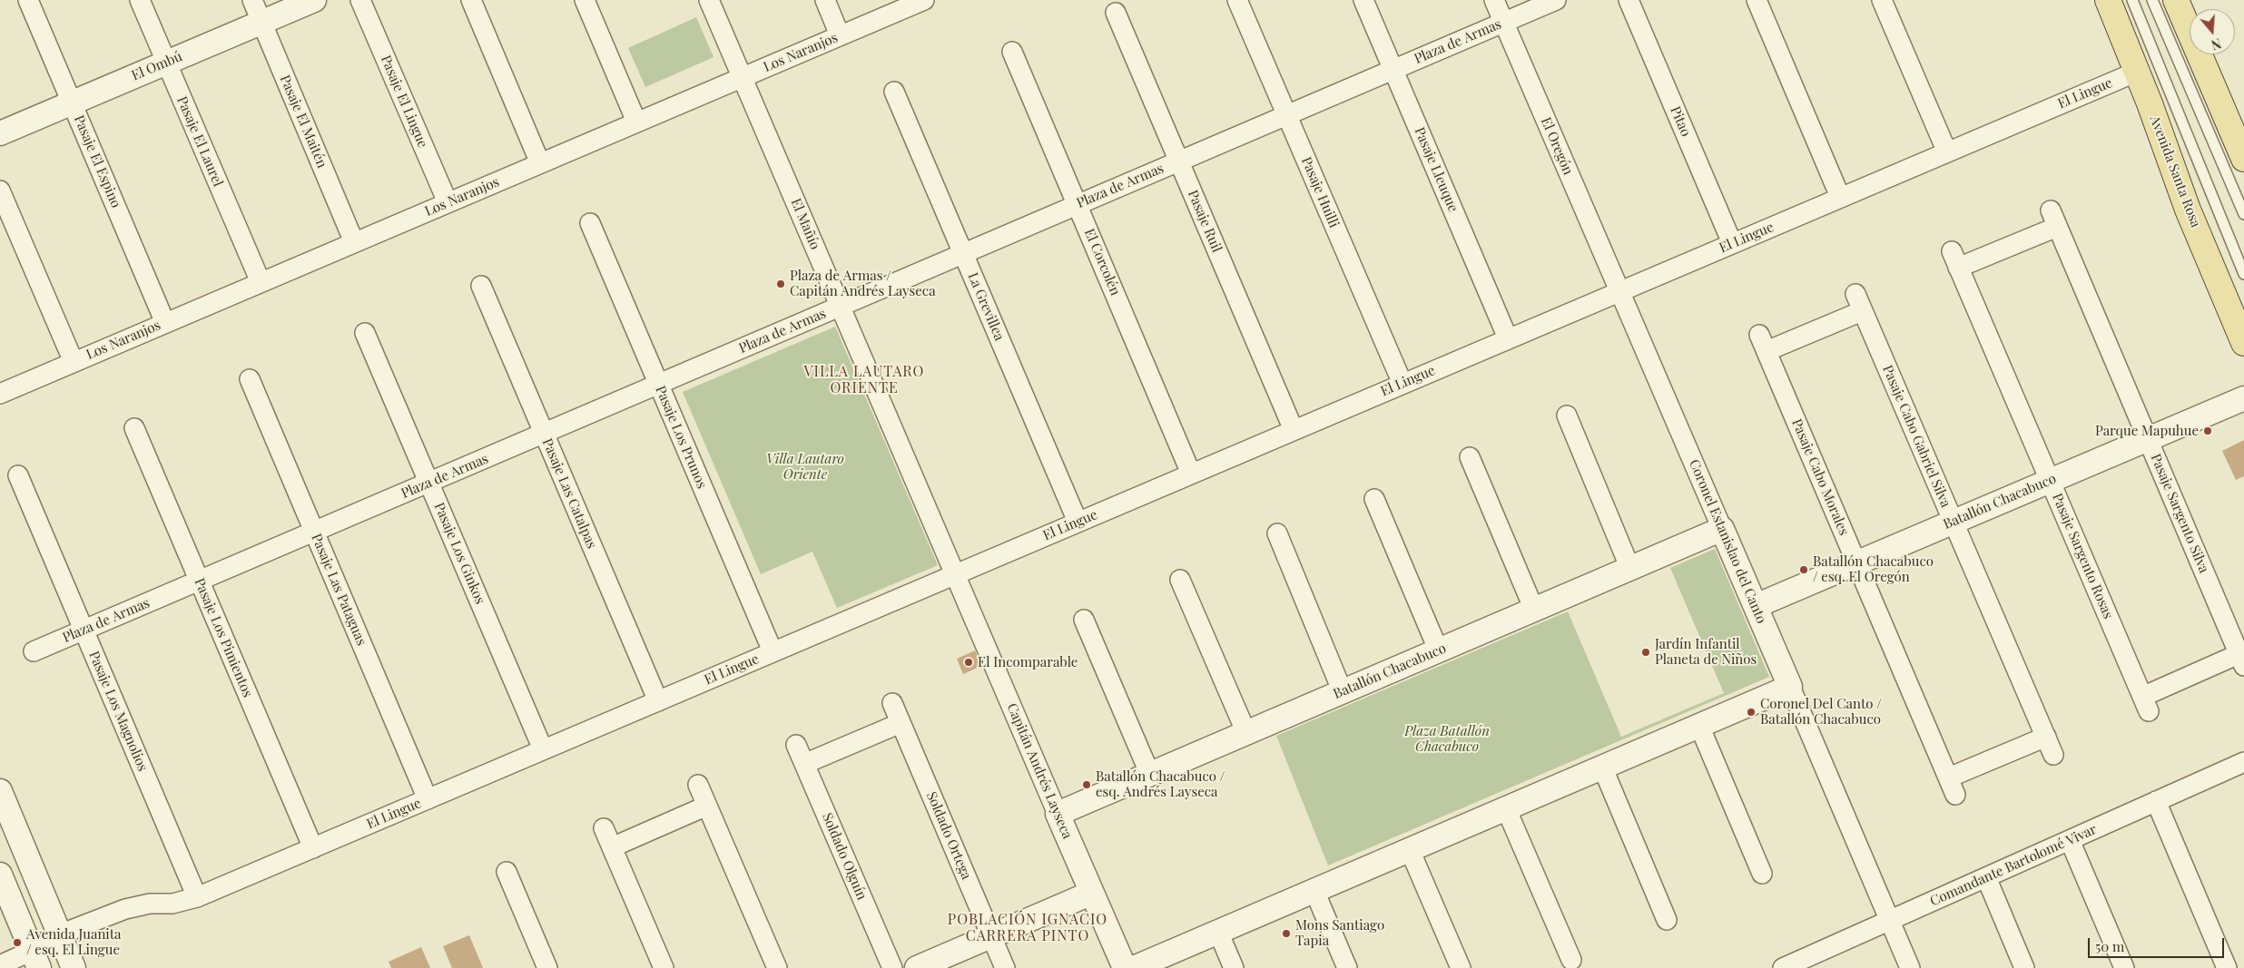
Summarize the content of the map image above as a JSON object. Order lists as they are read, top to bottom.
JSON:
{
  "streets": {
    "main road": ["Avenida Santa Rosa"],
    "street": [
      "Plaza de Armas",
      "Los Naranjos",
      "El Ombú",
      "El Lingue",
      "Pasaje El Lingue",
      "Pasaje El Maitén",
      "Pitao",
      "Pasaje El Laurel",
      "El Oregón",
      "Pasaje El Espino",
      "Pasaje Lleuque",
      "Pasaje Huilli",
      "Pasaje Ruil",
      "El Mañío",
      "El Corcolén",
      "La Grevillea",
      "Pasaje Cabo Gabriel Silva",
      "Pasaje Los Prunos",
      "Pasaje Cabo Morales",
      "Pasaje Las Catalpas",
      "Batallón Chacabuco",
      "Pasaje Sargento Silva",
      "Coronel Estanislao del Canto",
      "Pasaje Los Ginkos",
      "Pasaje Sargento Rosas",
      "Pasaje Las Pataguas",
      "Pasaje Los Pimientos",
      "Pasaje Los Magnolios",
      "Capitán Andrés Layseca",
      "Soldado Ortega",
      "Soldado Olguín",
      "Comandante Bartolomé Vivar"
    ]
  },
  "crossings": [
    ["Plaza de Armas", "El Oregón"],
    ["Plaza de Armas", "Pasaje Lleuque"],
    ["Plaza de Armas", "Pasaje Huilli"],
    ["Plaza de Armas", "Pasaje Ruil"],
    ["Plaza de Armas", "El Mañío"],
    ["Plaza de Armas", "El Corcolén"],
    ["Plaza de Armas", "La Grevillea"],
    ["Plaza de Armas", "Pasaje Los Prunos"],
    ["Plaza de Armas", "Pasaje Las Catalpas"],
    ["Plaza de Armas", "Pasaje Los Ginkos"],
    ["Plaza de Armas", "Pasaje Las Pataguas"],
    ["Plaza de Armas", "Pasaje Los Pimientos"],
    ["Plaza de Armas", "Pasaje Los Magnolios"],
    ["Los Naranjos", "Pasaje El Lingue"],
    ["Los Naranjos", "Pasaje El Maitén"],
    ["Los Naranjos", "Pasaje El Laurel"],
    ["Los Naranjos", "Pasaje El Espino"],
    ["Los Naranjos", "El Mañío"],
    ["El Ombú", "Pasaje El Maitén"],
    ["El Ombú", "Pasaje El Laurel"],
    ["El Ombú", "Pasaje El Espino"],
    ["El Lingue", "Pitao"],
    ["El Lingue", "El Oregón"],
    ["El Lingue", "Pasaje Lleuque"],
    ["El Lingue", "Avenida Santa Rosa"],
    ["El Lingue", "Pasaje Huilli"],
    ["El Lingue", "Pasaje Ruil"],
    ["El Lingue", "El Mañío"],
    ["El Lingue", "El Corcolén"],
    ["El Lingue", "La Grevillea"],
    ["El Lingue", "Pasaje Los Prunos"],
    ["El Lingue", "Pasaje Las Catalpas"],
    ["El Lingue", "Coronel Estanislao del Canto"],
    ["El Lingue", "Pasaje Los Ginkos"],
    ["El Lingue", "Pasaje Las Pataguas"],
    ["El Lingue", "Pasaje Los Pimientos"],
    ["El Lingue", "Pasaje Los Magnolios"],
    ["El Lingue", "Capitán Andrés Layseca"],
    ["El Oregón", "Coronel Estanislao del Canto"],
    ["El Mañío", "Capitán Andrés Layseca"],
    ["Pasaje Cabo Gabriel Silva", "Pasaje Cabo Morales"],
    ["Pasaje Cabo Gabriel Silva", "Batallón Chacabuco"],
    ["Pasaje Cabo Morales", "Batallón Chacabuco"],
    ["Batallón Chacabuco", "Pasaje Sargento Silva"],
    ["Batallón Chacabuco", "Coronel Estanislao del Canto"],
    ["Batallón Chacabuco", "Pasaje Sargento Rosas"],
    ["Batallón Chacabuco", "Capitán Andrés Layseca"],
    ["Pasaje Sargento Silva", "Pasaje Sargento Rosas"],
    ["Coronel Estanislao del Canto", "Comandante Bartolomé Vivar"]
  ],
  "districts": ["VILLA LAUTARO ORIENTE", "POBLACIÓN IGNACIO CARRERA PINTO"],
  "parks": ["Villa Lautaro Oriente", "Plaza Batallón Chacabuco"],
  "places": [
    "Plaza de Armas / Capitán Andrés Layseca",
    "Parque Mapuhue",
    "Batallón Chacabuco / esq. El Oregón",
    "Jardín Infantil Planeta de Niños",
    "El Incomparable",
    "Coronel Del Canto / Batallón Chacabuco",
    "Batallón Chacabuco / esq. Andrés Layseca",
    "Mons Santiago Tapia",
    "Avenida Juanita / esq. El Lingue"
  ],
  "scale_bar": "50 m",
  "north": "bottom"
}
